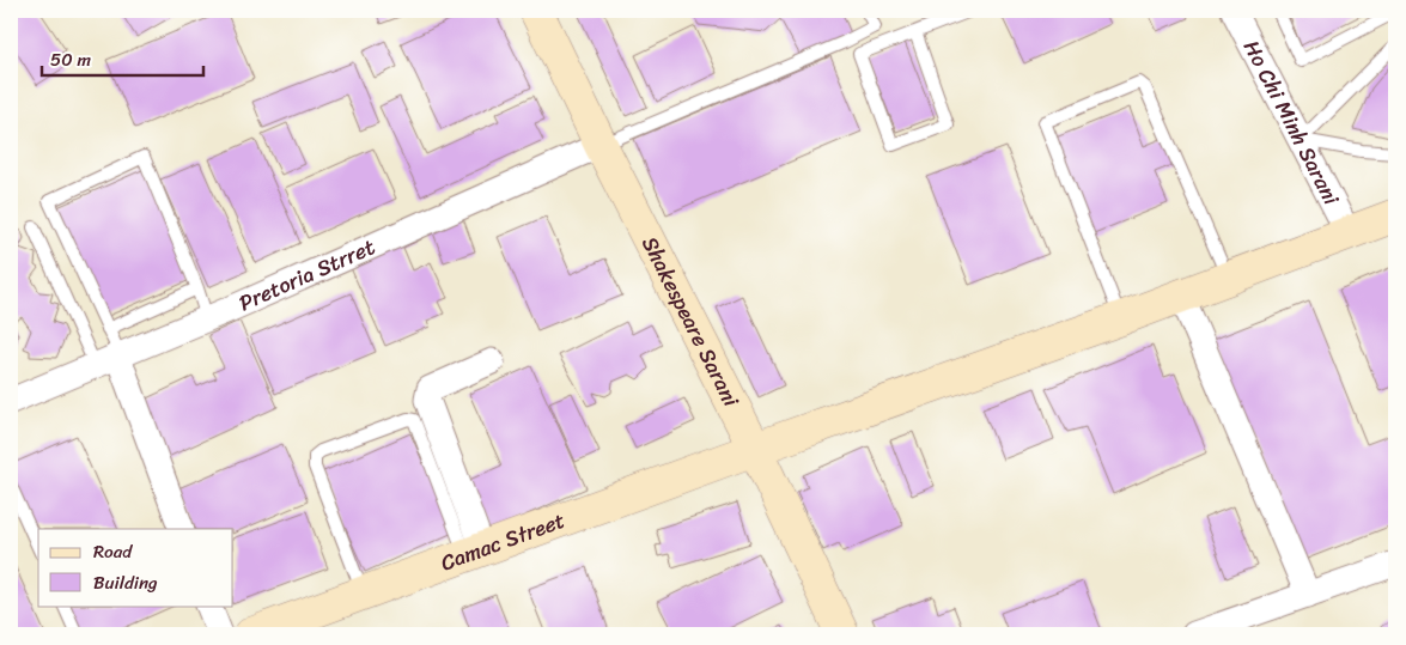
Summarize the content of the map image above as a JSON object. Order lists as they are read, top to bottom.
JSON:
{
  "streets": {
    "main road": ["Shakespeare Sarani", "Camac Street"],
    "street": ["Ho Chi Minh Sarani", "Pretoria Strret"]
  },
  "crossings": [
    ["Ho Chi Minh Sarani", "Camac Street"],
    ["Pretoria Strret", "Shakespeare Sarani"],
    ["Shakespeare Sarani", "Camac Street"]
  ],
  "legend": ["Road", "Building"],
  "scale_bar": "50 m"
}
